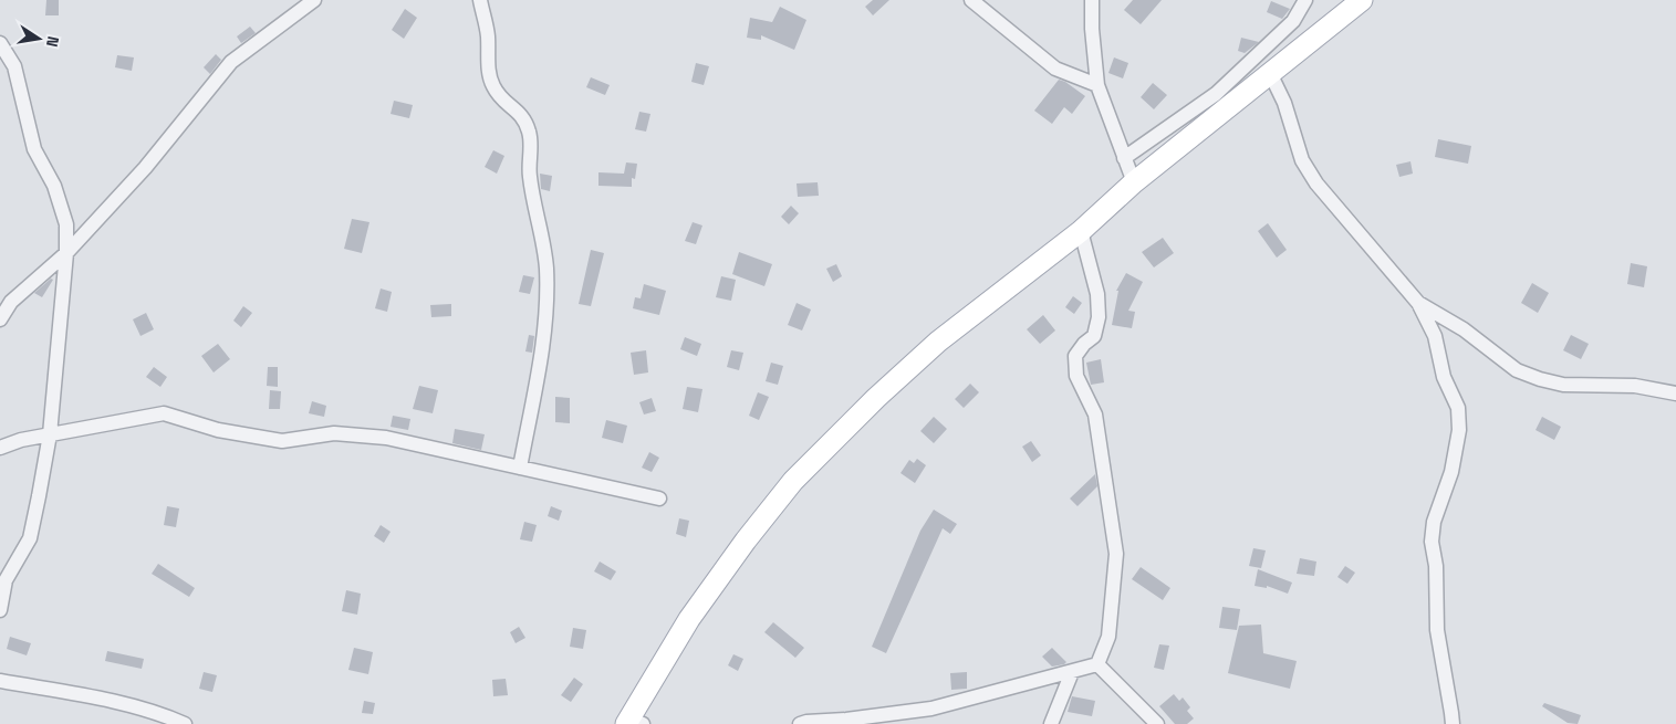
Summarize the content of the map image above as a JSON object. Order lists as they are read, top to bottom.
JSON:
{
  "north": "right"
}
